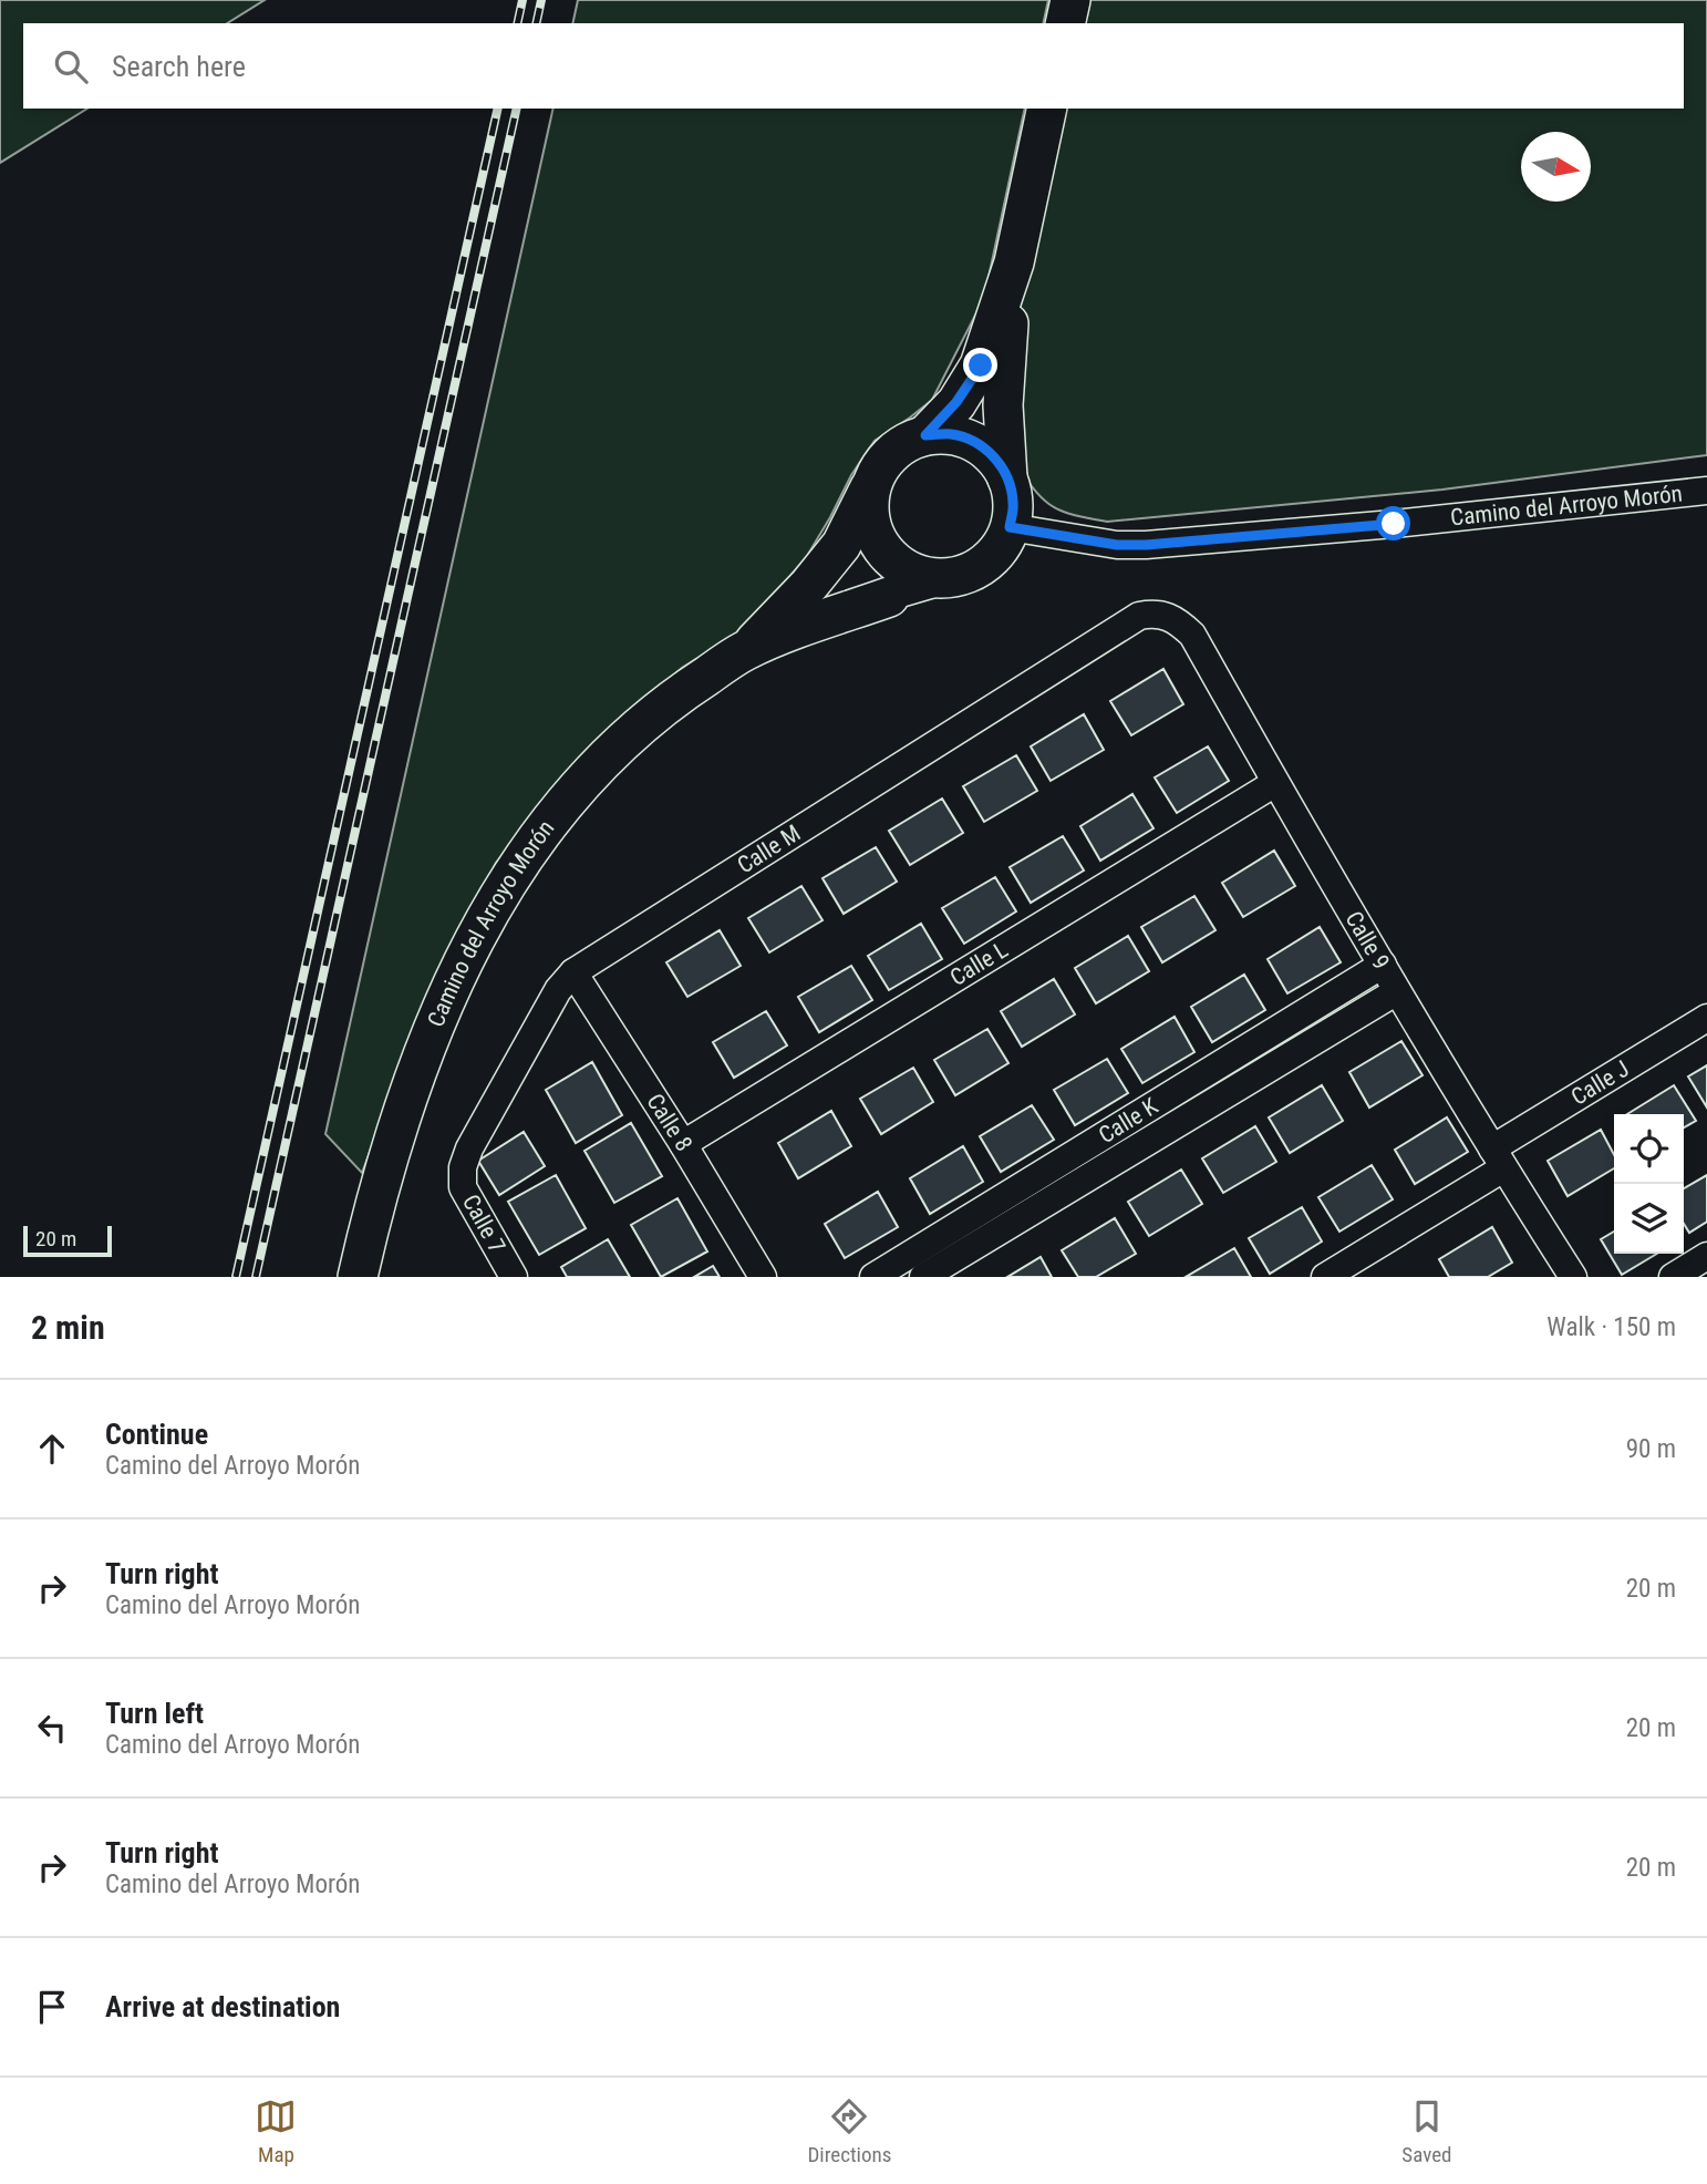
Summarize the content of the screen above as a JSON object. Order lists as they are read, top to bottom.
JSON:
{
  "streets": {
    "street": [
      "Camino del Arroyo Morón",
      "Calle M",
      "Calle 9",
      "Calle L",
      "Calle J",
      "Calle K",
      "Calle 8",
      "Calle 7"
    ]
  },
  "crossings": [
    ["Calle M", "Calle 9"],
    ["Calle M", "Calle 8"],
    ["Calle M", "Calle 7"],
    ["Calle 9", "Calle L"],
    ["Calle 9", "Calle J"],
    ["Calle 9", "Calle K"],
    ["Calle L", "Calle 8"]
  ],
  "scale_bar": "20 m",
  "north": "right",
  "page": {
    "search": "Search here",
    "scale": "20 m",
    "heading": ["2 min", "Walk · 150 m"],
    "list": [
      ["Continue", "Camino del Arroyo Morón", "90 m"],
      ["Turn right", "Camino del Arroyo Morón", "20 m"],
      ["Turn left", "Camino del Arroyo Morón", "20 m"],
      ["Turn right", "Camino del Arroyo Morón", "20 m"],
      "Arrive at destination"
    ],
    "nav": ["Map", "Directions", "Saved"]
  }
}
